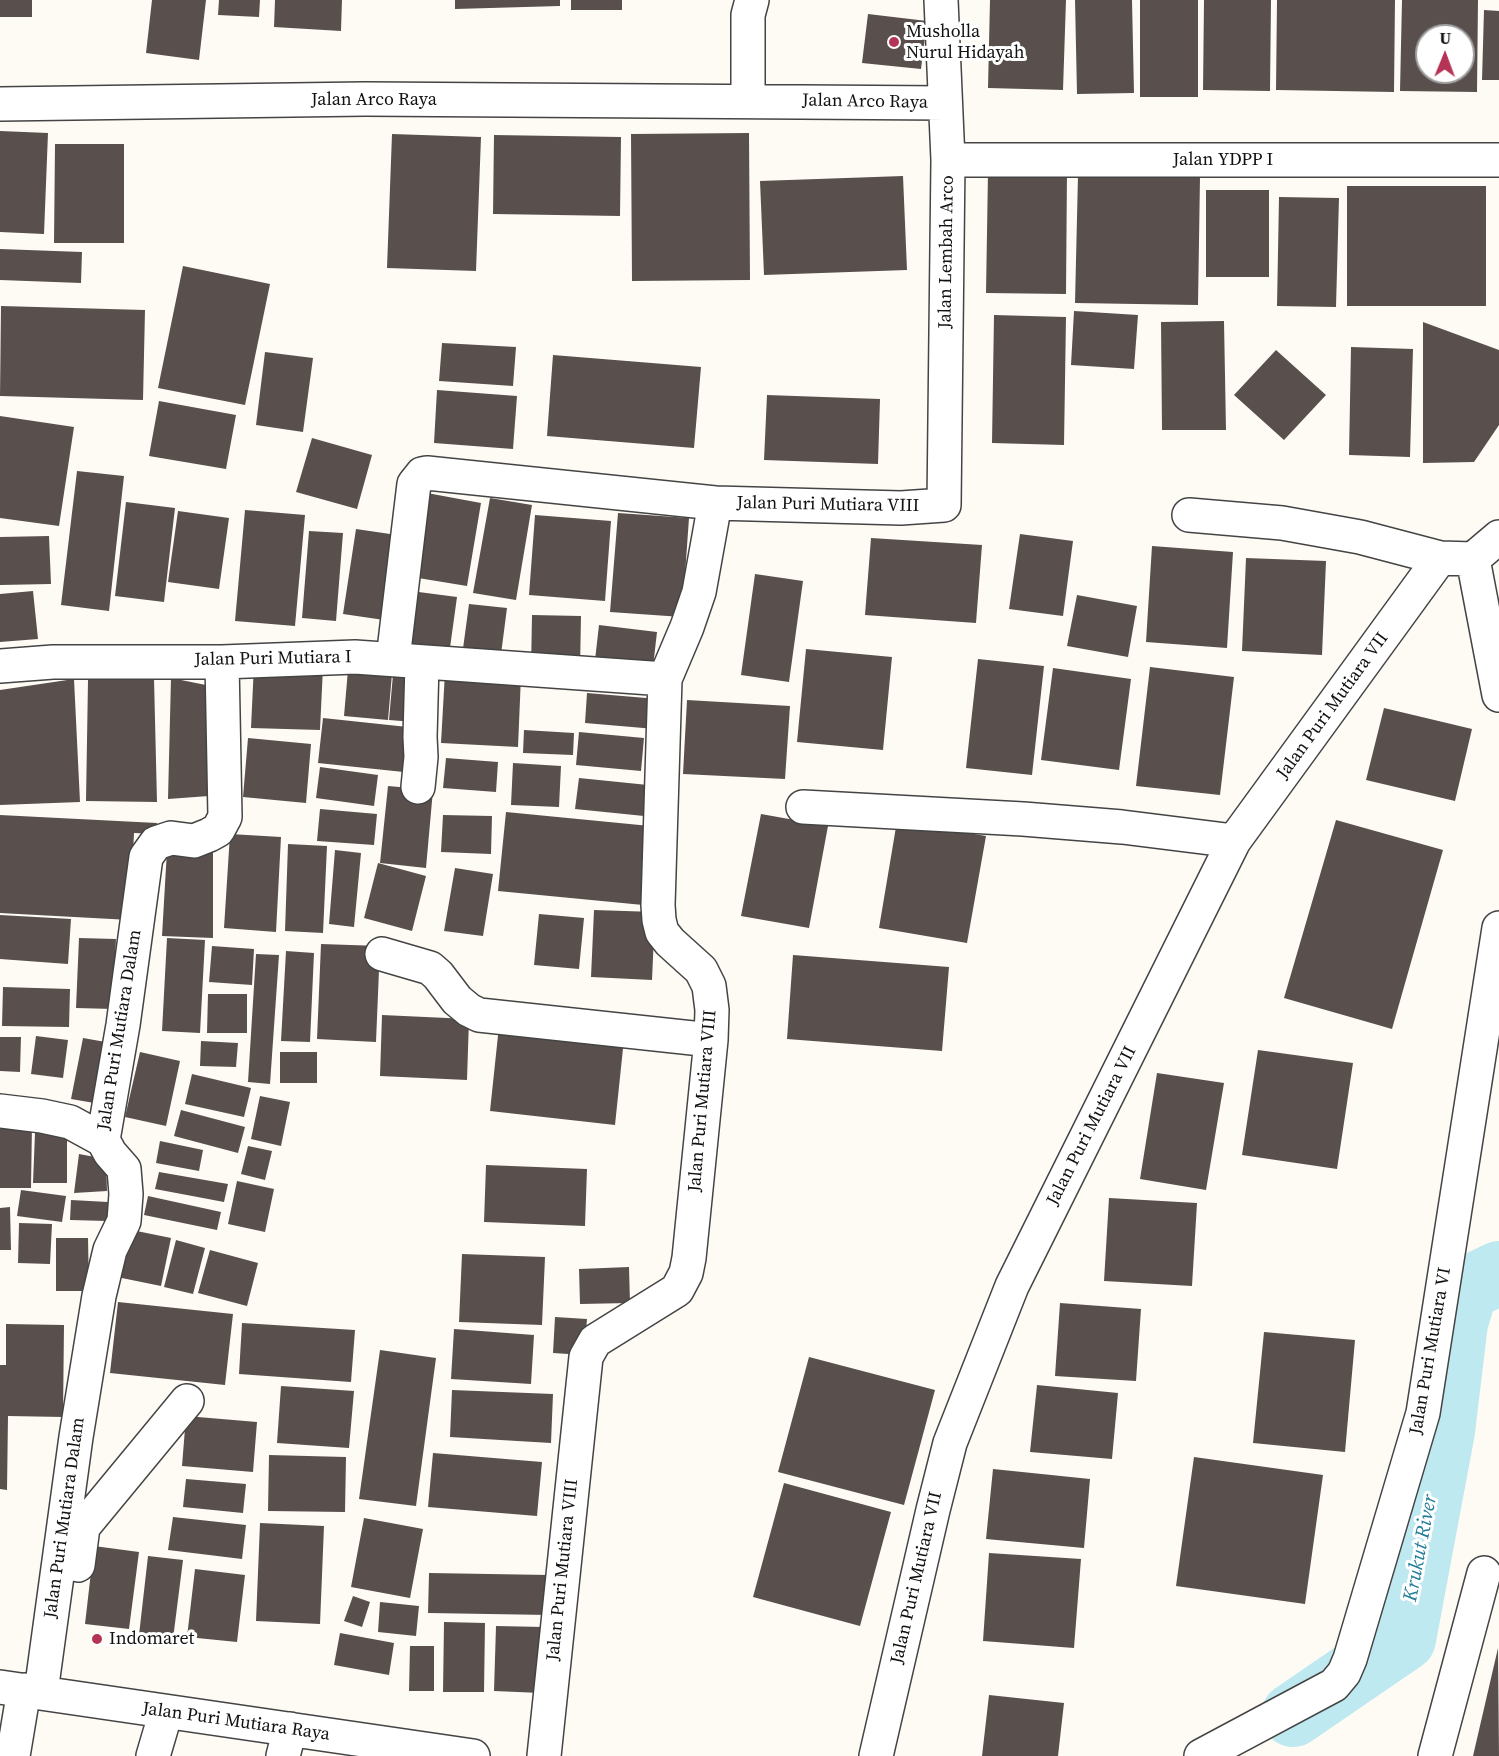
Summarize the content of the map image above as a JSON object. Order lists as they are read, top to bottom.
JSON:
{
  "streets": {
    "street": [
      "Jalan Arco Raya",
      "Jalan YDPP I",
      "Jalan Lembah Arco",
      "Jalan Puri Mutiara VIII",
      "Jalan Puri Mutiara I",
      "Jalan Puri Mutiara VII",
      "Jalan Puri Mutiara Dalam",
      "Jalan Puri Mutiara VI",
      "Jalan Puri Mutiara Raya"
    ]
  },
  "crossings": [
    ["Jalan Arco Raya", "Jalan Lembah Arco"],
    ["Jalan YDPP I", "Jalan Lembah Arco"],
    ["Jalan Lembah Arco", "Jalan Puri Mutiara VIII"],
    ["Jalan Puri Mutiara VIII", "Jalan Puri Mutiara I"],
    ["Jalan Puri Mutiara I", "Jalan Puri Mutiara Dalam"],
    ["Jalan Puri Mutiara Dalam", "Jalan Puri Mutiara Raya"]
  ],
  "water": ["Krukut River"],
  "places": ["Musholla Nurul Hidayah", "Indomaret"],
  "north": "top"
}
